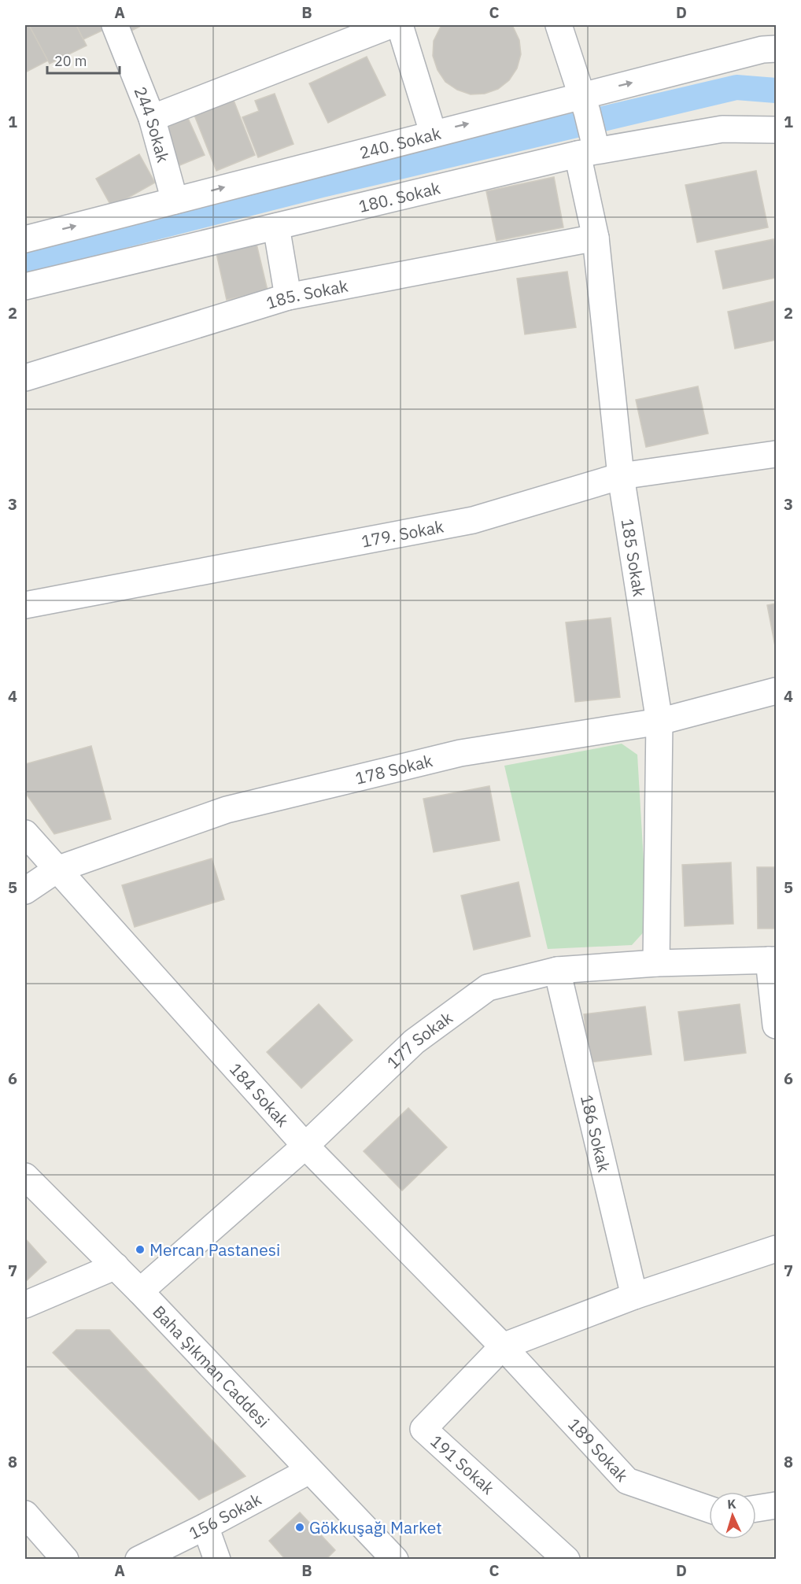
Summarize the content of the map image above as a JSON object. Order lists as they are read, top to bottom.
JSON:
{
  "streets": {
    "street": [
      "244 Sokak",
      "240. Sokak",
      "180. Sokak",
      "185. Sokak",
      "179. Sokak",
      "185 Sokak",
      "178 Sokak",
      "177 Sokak",
      "184 Sokak",
      "186 Sokak",
      "Baha Şıkman Caddesi",
      "189 Sokak",
      "191 Sokak",
      "156 Sokak"
    ]
  },
  "crossings": [
    ["244 Sokak", "240. Sokak"],
    ["240. Sokak", "185 Sokak"],
    ["180. Sokak", "185 Sokak"],
    ["185. Sokak", "185 Sokak"],
    ["179. Sokak", "185 Sokak"],
    ["185 Sokak", "178 Sokak"],
    ["185 Sokak", "177 Sokak"],
    ["178 Sokak", "184 Sokak"],
    ["177 Sokak", "184 Sokak"],
    ["177 Sokak", "186 Sokak"],
    ["177 Sokak", "Baha Şıkman Caddesi"],
    ["184 Sokak", "189 Sokak"],
    ["184 Sokak", "191 Sokak"],
    ["Baha Şıkman Caddesi", "156 Sokak"],
    ["189 Sokak", "191 Sokak"]
  ],
  "places": ["Mercan Pastanesi", "Gökkuşağı Market"],
  "scale_bar": "20 m",
  "north": "top",
  "grid": {
    "columns": [
      "A",
      "B",
      "C",
      "D"
    ],
    "rows": [
      "1",
      "2",
      "3",
      "4",
      "5",
      "6",
      "7",
      "8"
    ]
  }
}
